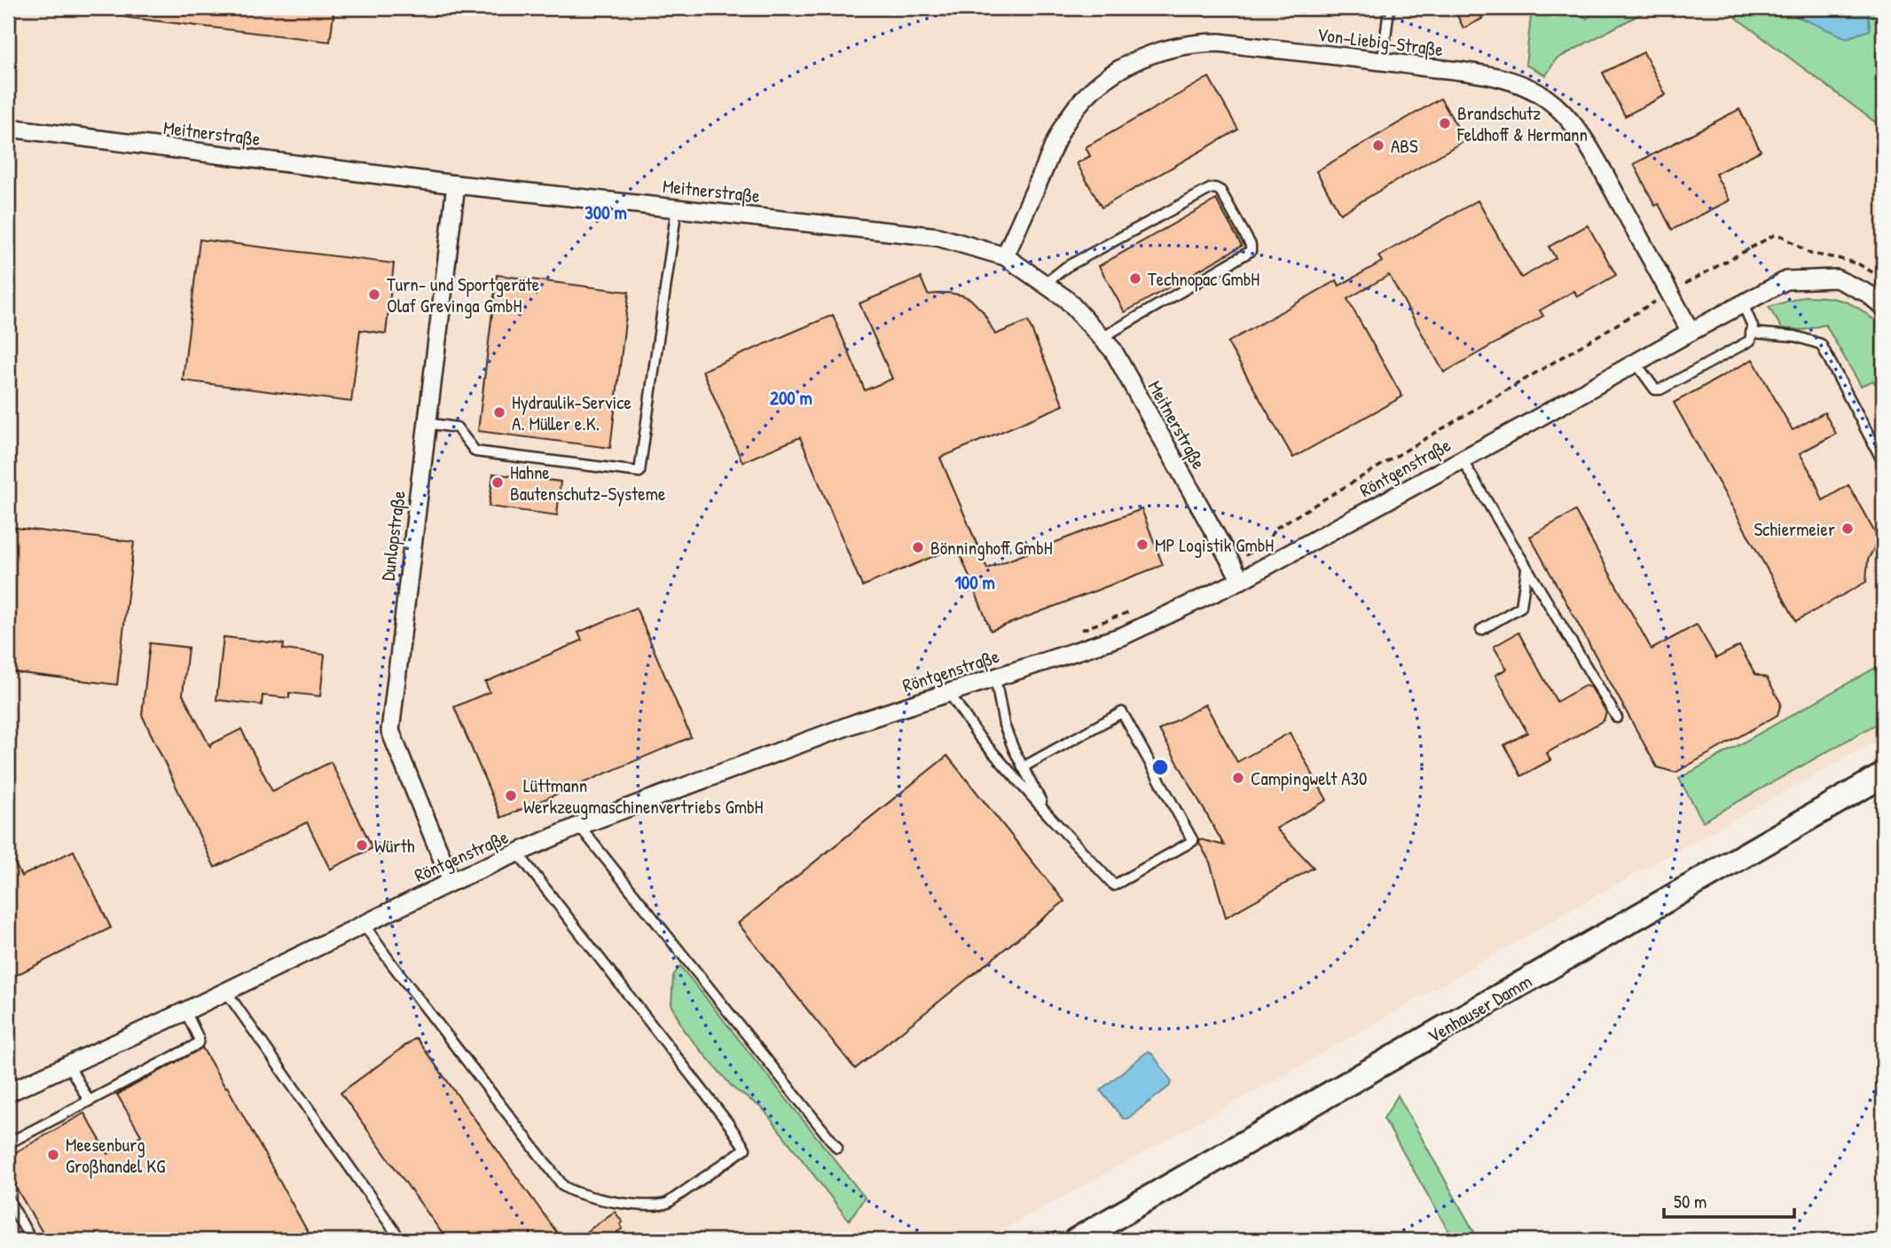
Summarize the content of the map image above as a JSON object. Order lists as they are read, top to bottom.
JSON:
{
  "streets": {
    "main road": ["Venhauser Damm"],
    "street": [
      "Von-Liebig-Straße",
      "Meitnerstraße",
      "Röntgenstraße",
      "Dunlopstraße"
    ]
  },
  "crossings": [
    ["Von-Liebig-Straße", "Meitnerstraße"],
    ["Von-Liebig-Straße", "Röntgenstraße"],
    ["Meitnerstraße", "Röntgenstraße"],
    ["Meitnerstraße", "Dunlopstraße"],
    ["Röntgenstraße", "Dunlopstraße"]
  ],
  "places": [
    "Brandschutz Feldhoff & Hermann",
    "ABS",
    "Technopac GmbH",
    "Turn- und Sportgeräte Olaf Grevinga GmbH",
    "Hydraulik-Service A. Müller e.K.",
    "Hahne Bautenschutz-Systeme",
    "Schiermeier",
    "MP Logistik GmbH",
    "Bönninghoff GmbH",
    "Campingwelt A30",
    "Lüttmann Werkzeugmaschinenvertriebs GmbH",
    "Würth",
    "Meesenburg Großhandel KG"
  ],
  "scale_bar": "50 m",
  "rings": ["300 m", "200 m", "100 m"]
}
